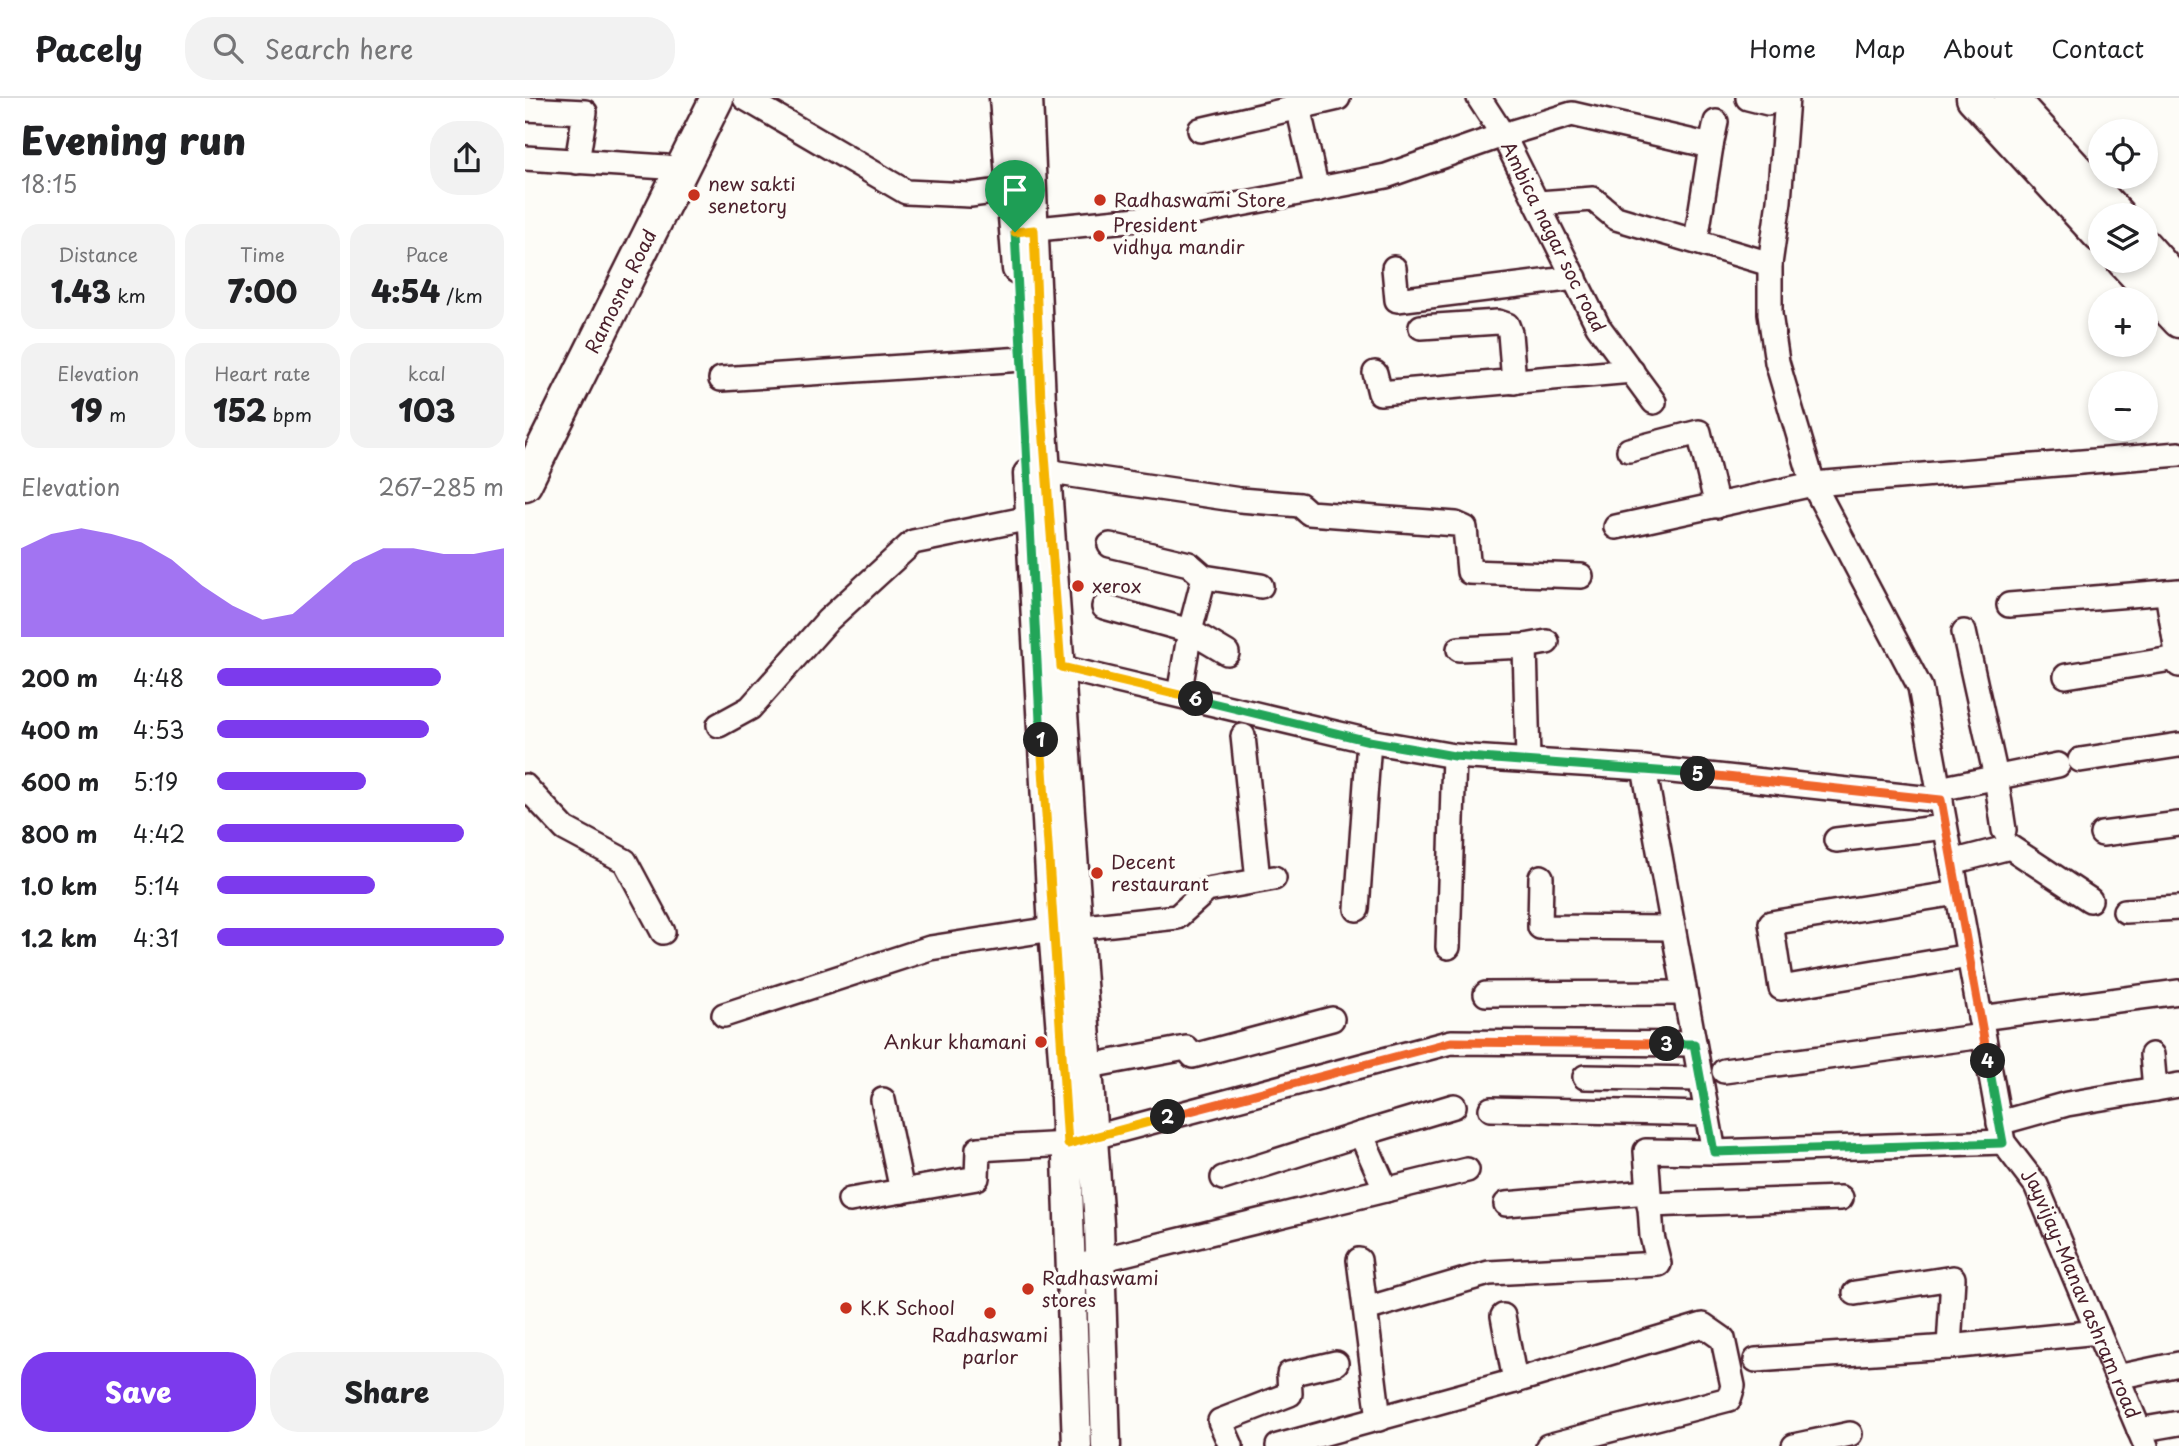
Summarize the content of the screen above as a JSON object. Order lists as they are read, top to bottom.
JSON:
{
  "streets": {
    "highway": ["Ramosna Road"],
    "street": ["Ambica nagar soc road", "Jayvijay-Manav ashram road"]
  },
  "places": [
    "new sakti senetory",
    "Radhaswami Store",
    "President vidhya mandir",
    "xerox",
    "Decent restaurant",
    "Ankur khamani",
    "Radhaswami stores",
    "K.K School",
    "Radhaswami parlor"
  ],
  "page": {
    "header": "Pacely",
    "search": "Search here",
    "nav": [
      "Home",
      "Map",
      "About",
      "Contact"
    ],
    "heading": ["Evening run", "18:15"],
    "map_buttons": ["+", "−"],
    "stats": [
      ["Distance", "1.43 km"],
      ["Time", "7:00"],
      ["Pace", "4:54 /km"],
      ["Elevation", "19 m"],
      ["Heart rate", "152 bpm"],
      ["kcal", "103"]
    ],
    "chart": ["Elevation", "267–285 m"],
    "list": [
      {
        "name": "200 m",
        "note": "4:48"
      },
      {
        "name": "400 m",
        "note": "4:53"
      },
      {
        "name": "600 m",
        "note": "5:19"
      },
      {
        "name": "800 m",
        "note": "4:42"
      },
      {
        "name": "1.0 km",
        "note": "5:14"
      },
      {
        "name": "1.2 km",
        "note": "4:31"
      }
    ],
    "pins": [
      "6",
      "1",
      "5",
      "3",
      "4",
      "2"
    ],
    "buttons": ["Save", "Share"]
  }
}
